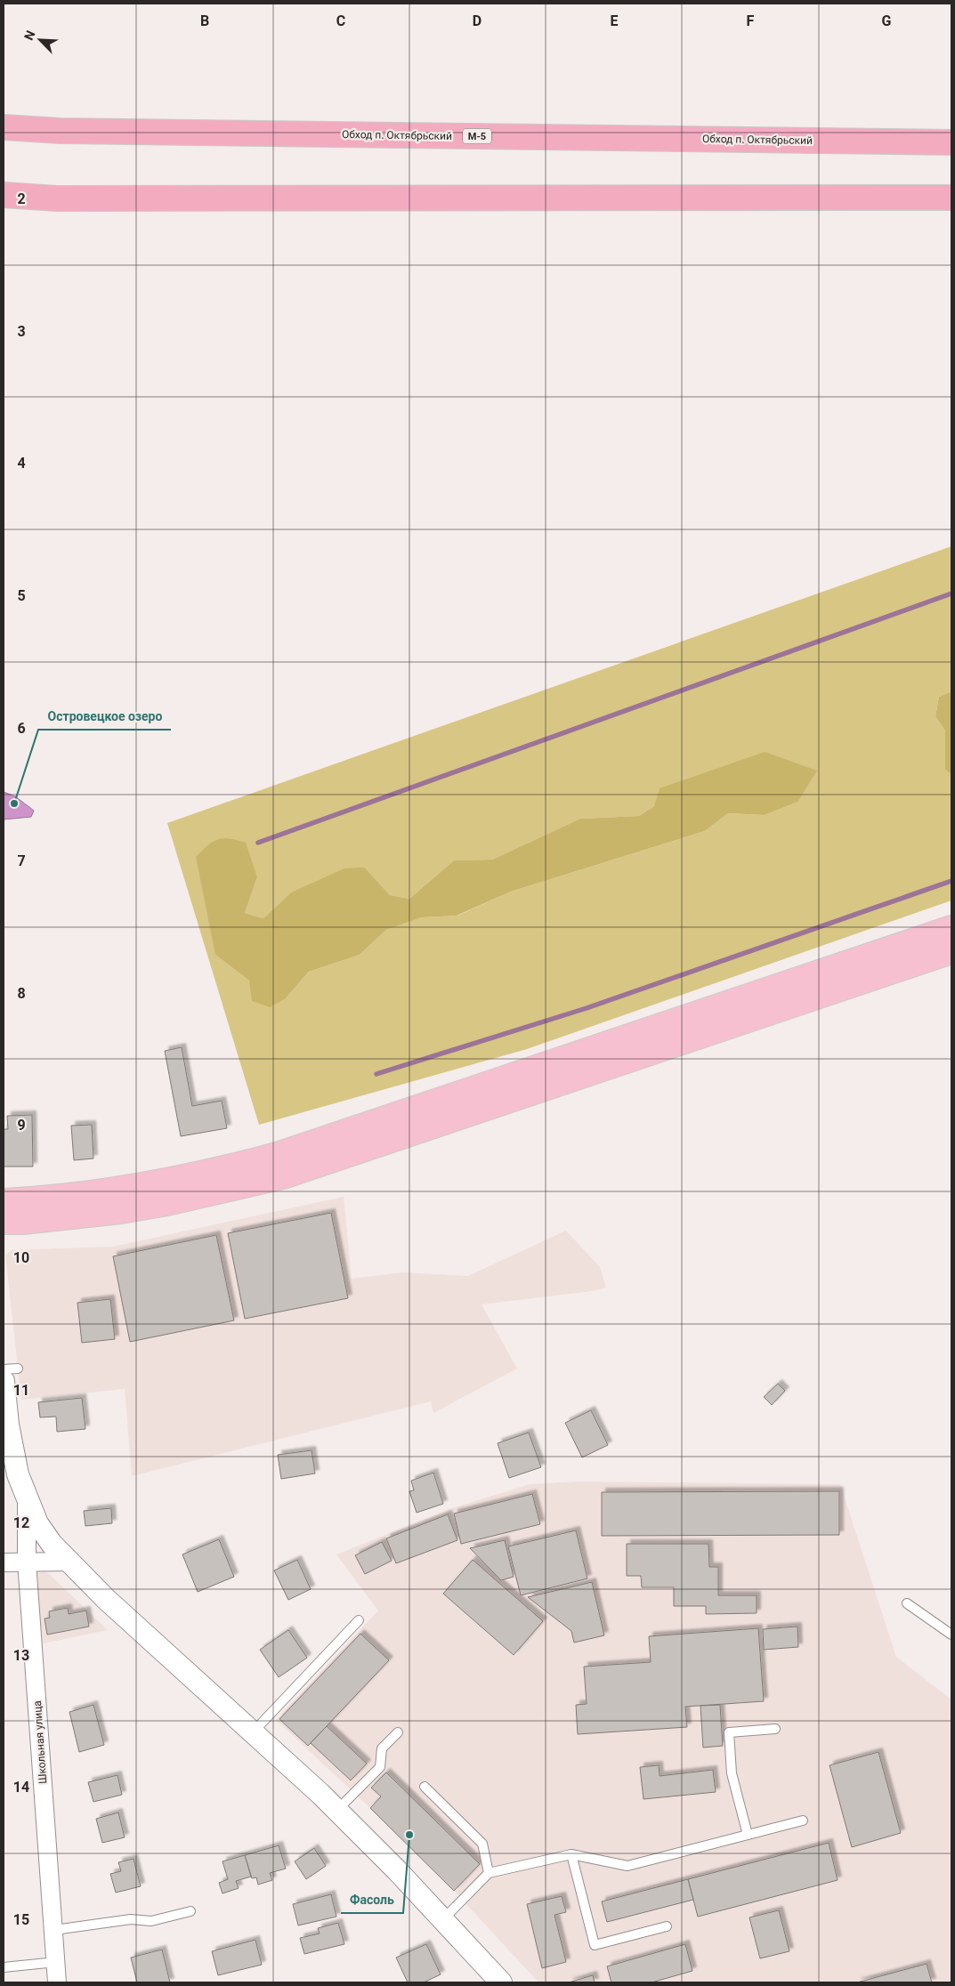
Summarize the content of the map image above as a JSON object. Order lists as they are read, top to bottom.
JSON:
{
  "streets": {
    "highway": ["Обход п. Октябрьский", "М-5"],
    "street": ["Школьная улица"]
  },
  "places": ["Островецкое озеро", "Фасоль"],
  "north": "top left",
  "grid": {
    "columns": [
      "B",
      "C",
      "D",
      "E",
      "F",
      "G"
    ],
    "rows": [
      "2",
      "3",
      "4",
      "5",
      "6",
      "7",
      "8",
      "9",
      "10",
      "11",
      "12",
      "13",
      "14",
      "15"
    ]
  }
}
